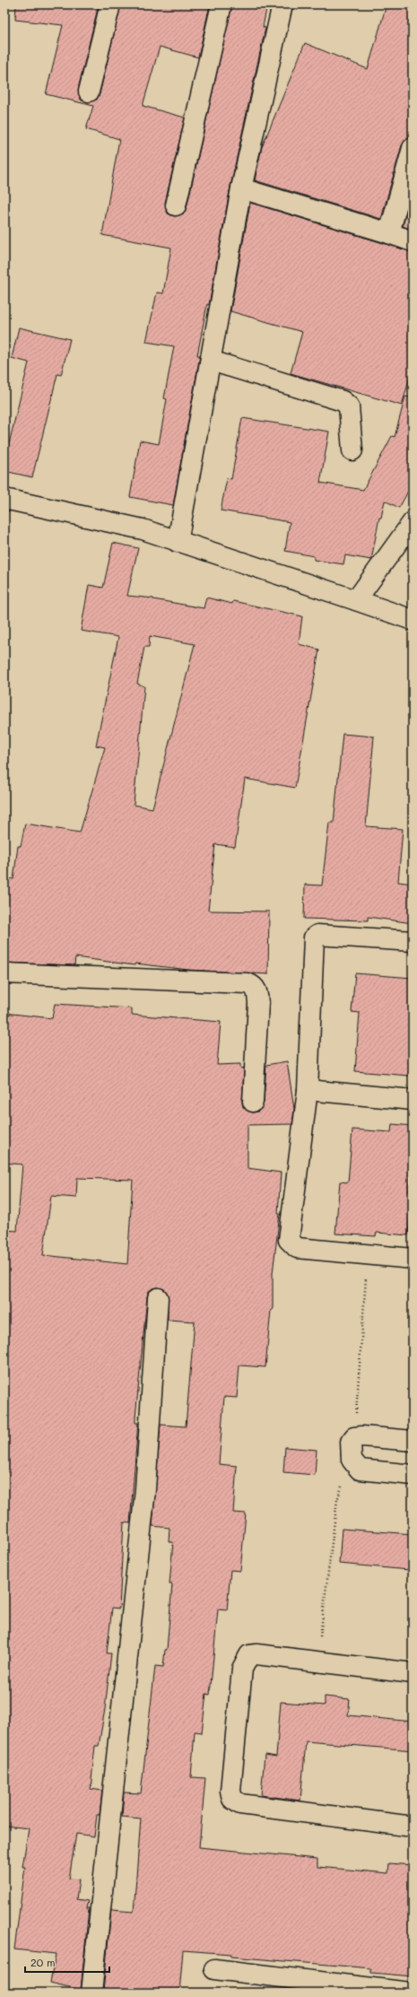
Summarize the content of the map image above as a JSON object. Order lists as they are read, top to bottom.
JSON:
{
  "scale_bar": "20 m"
}
